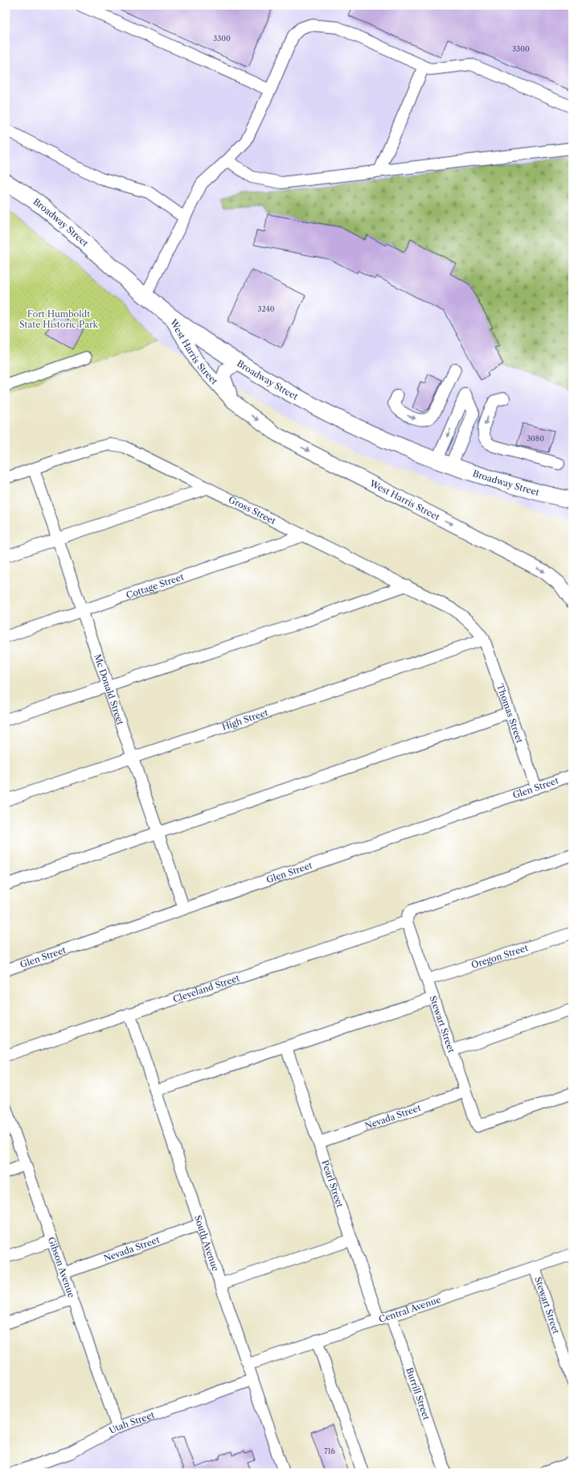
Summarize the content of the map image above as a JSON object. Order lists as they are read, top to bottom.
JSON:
{
  "streets": {
    "highway": ["Broadway Street"],
    "main road": ["West Harris Street"],
    "street": [
      "Gross Street",
      "Cottage Street",
      "Mc Donald Street",
      "Thomas Street",
      "High Street",
      "Glen Street",
      "Oregon Street",
      "Cleveland Street",
      "Stewart Street",
      "Nevada Street",
      "Pearl Street",
      "South Avenue",
      "Gibson Avenue",
      "Central Avenue",
      "Burrill Street",
      "Utah Street"
    ]
  },
  "crossings": [
    ["Broadway Street", "West Harris Street"],
    ["Gross Street", "Cottage Street"],
    ["Gross Street", "Mc Donald Street"],
    ["Gross Street", "Thomas Street"],
    ["Gross Street", "High Street"],
    ["Cottage Street", "Mc Donald Street"],
    ["Mc Donald Street", "High Street"],
    ["Mc Donald Street", "Glen Street"],
    ["Thomas Street", "High Street"],
    ["Thomas Street", "Glen Street"],
    ["Oregon Street", "Stewart Street"],
    ["Cleveland Street", "Stewart Street"],
    ["Cleveland Street", "South Avenue"],
    ["Stewart Street", "Nevada Street"],
    ["Stewart Street", "Central Avenue"],
    ["Nevada Street", "Pearl Street"],
    ["Nevada Street", "South Avenue"],
    ["Nevada Street", "Gibson Avenue"],
    ["Pearl Street", "Central Avenue"],
    ["South Avenue", "Central Avenue"],
    ["South Avenue", "Utah Street"],
    ["Gibson Avenue", "Utah Street"],
    ["Central Avenue", "Burrill Street"]
  ],
  "one_way": ["West Harris Street"],
  "parks": ["Fort Humboldt State Historic Park"],
  "house_numbers": [
    "3300",
    "3300",
    "3240",
    "3080",
    "716"
  ]
}
